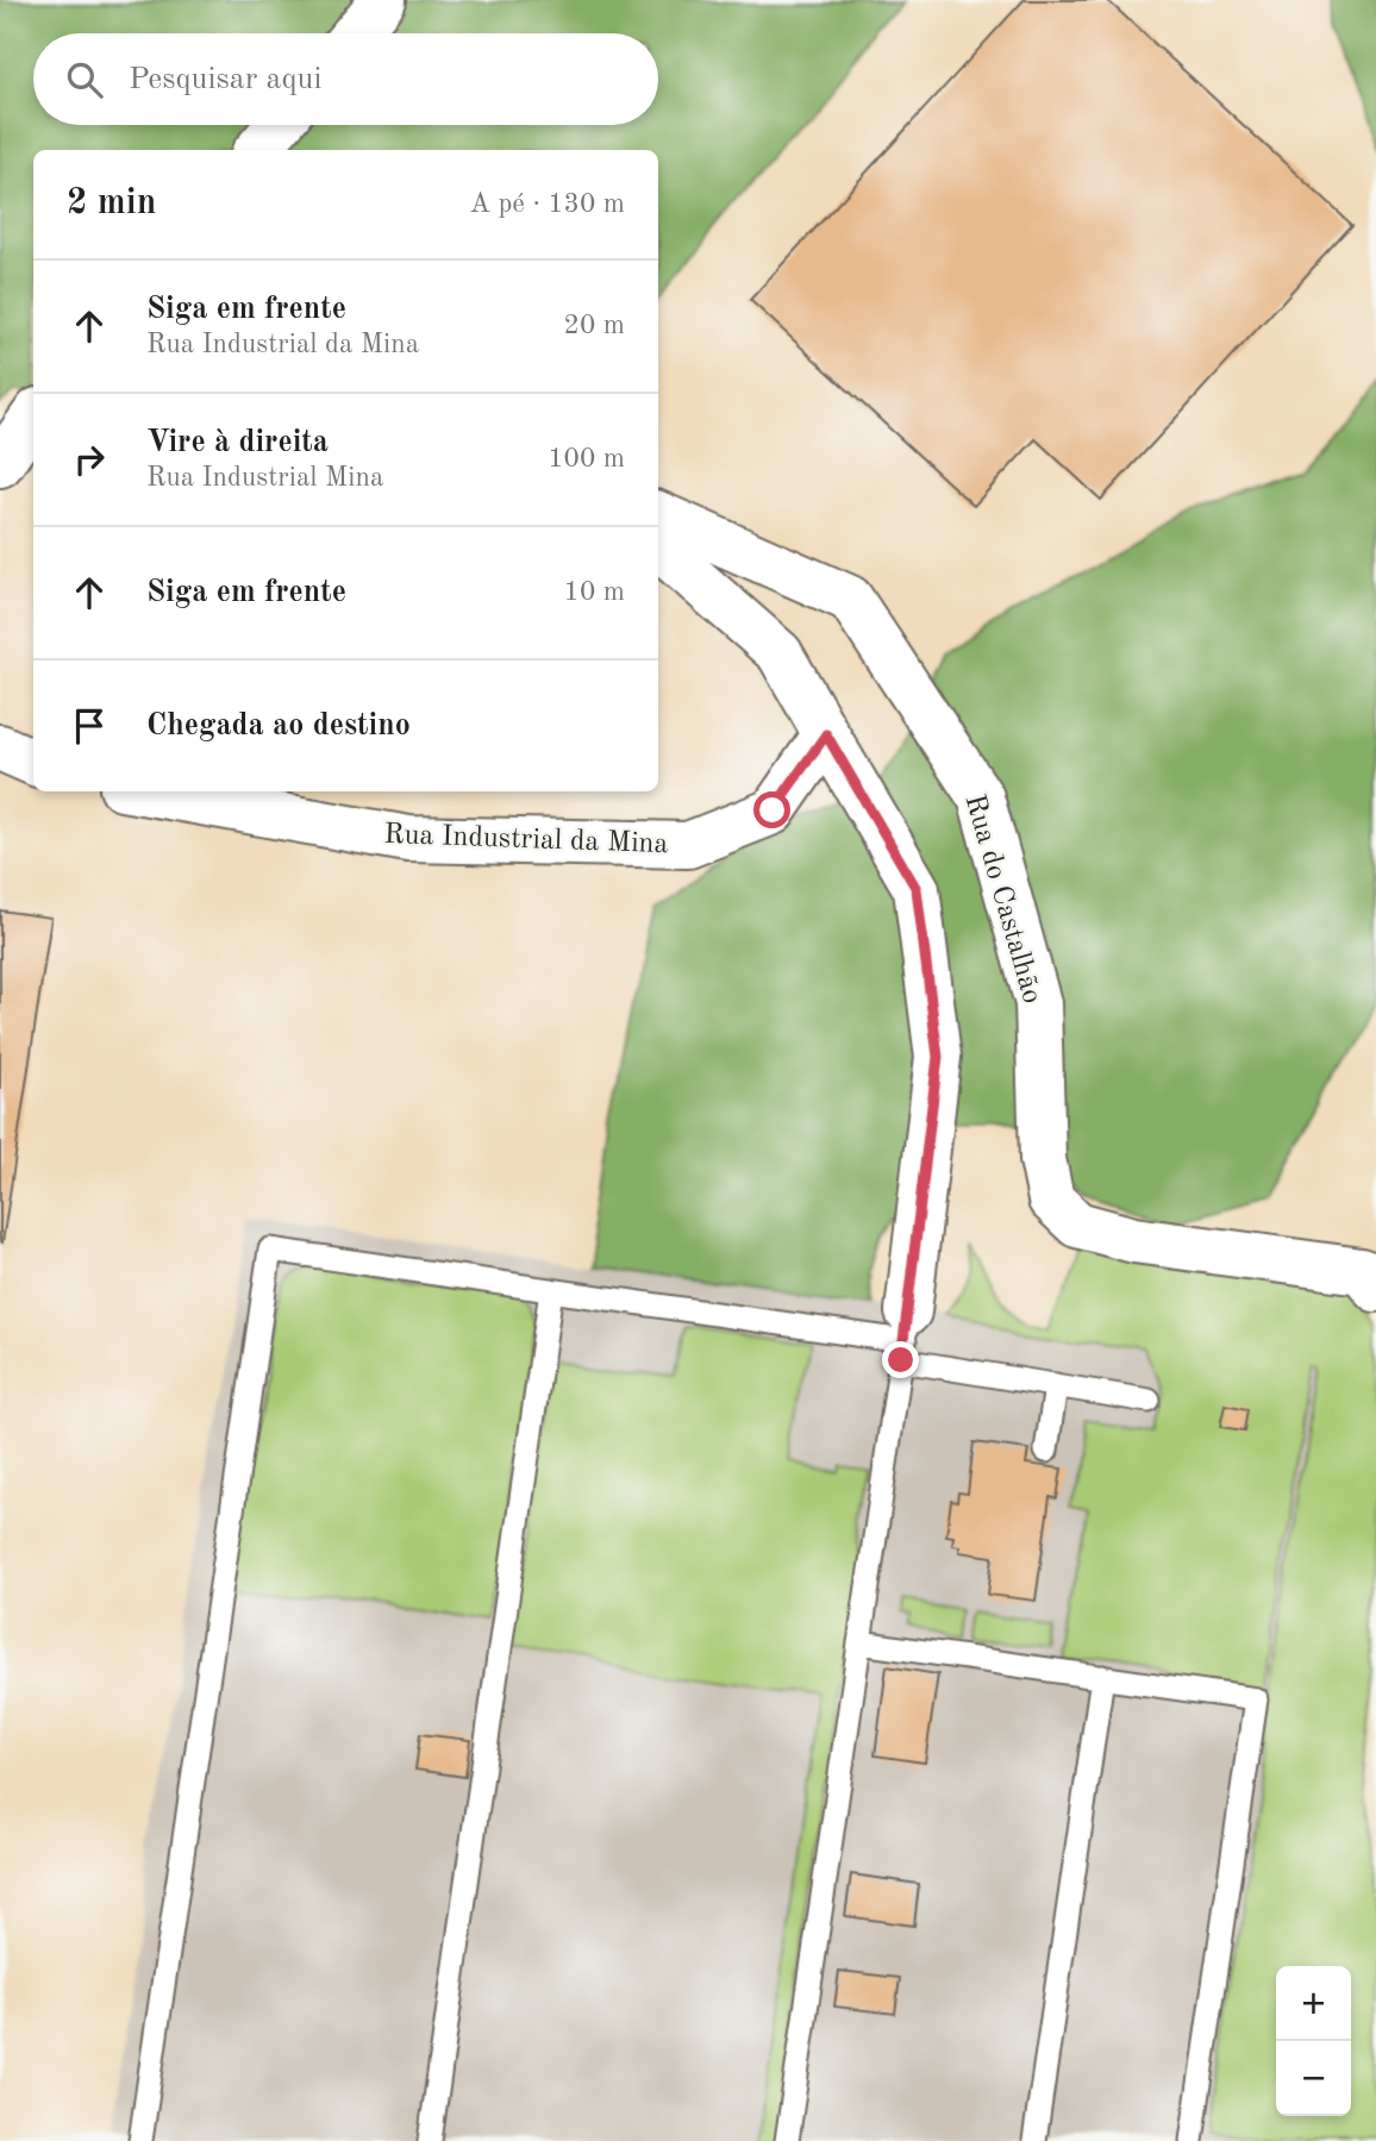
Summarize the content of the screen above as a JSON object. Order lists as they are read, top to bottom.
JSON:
{
  "streets": {
    "street": ["Rua Industrial da Mina", "Rua do Castalhão"]
  },
  "page": {
    "search": "Pesquisar aqui",
    "heading": ["2 min", "A pé · 130 m"],
    "list": [
      ["Siga em frente", "Rua Industrial da Mina", "20 m"],
      ["Vire à direita", "Rua Industrial Mina", "100 m"],
      ["Siga em frente", "10 m"],
      "Chegada ao destino"
    ],
    "map_buttons": ["+", "−"]
  }
}
